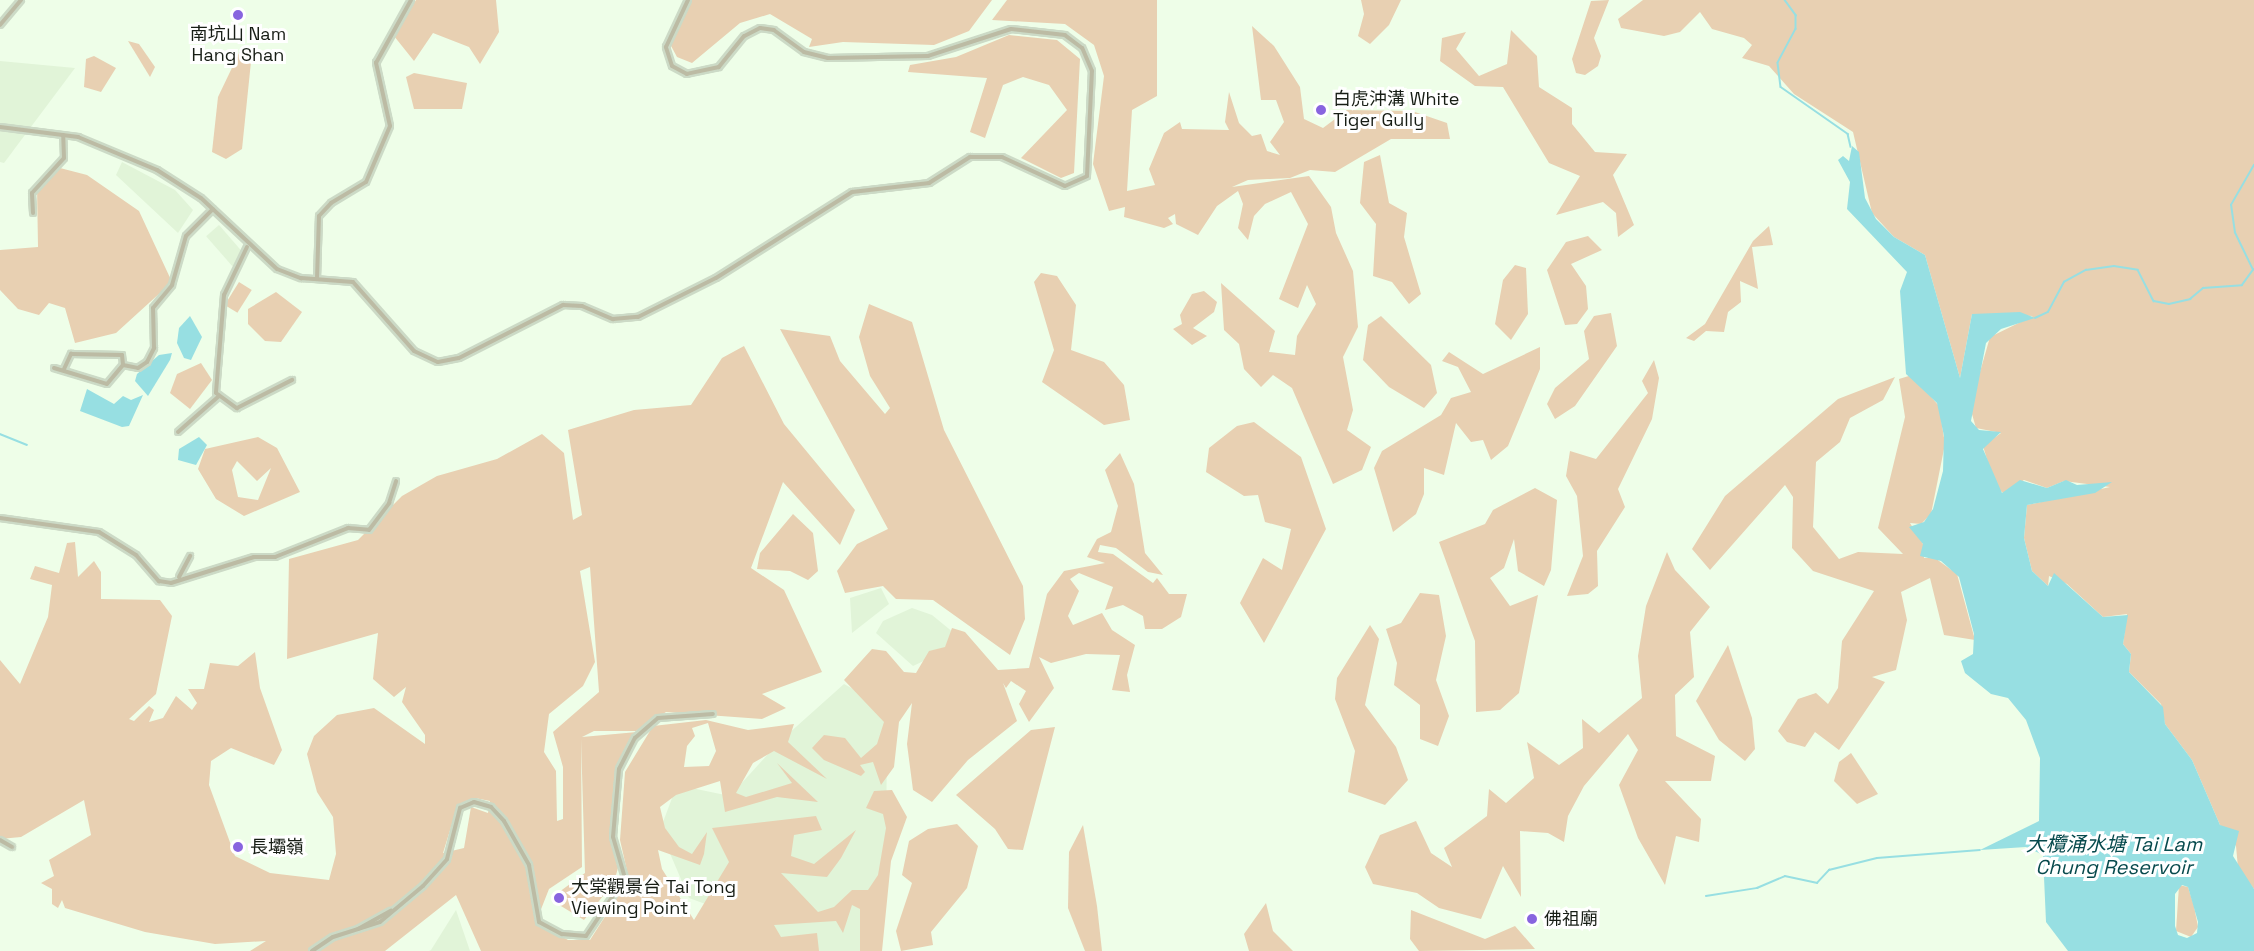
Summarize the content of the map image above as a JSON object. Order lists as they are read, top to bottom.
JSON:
{
  "water": ["大欖涌水塘 Tai Lam Chung Reservoir"],
  "places": [
    "南坑山 Nam Hang Shan",
    "白虎沖溝 White Tiger Gully",
    "長壩嶺",
    "大棠觀景台 Tai Tong Viewing Point",
    "佛祖廟"
  ]
}
